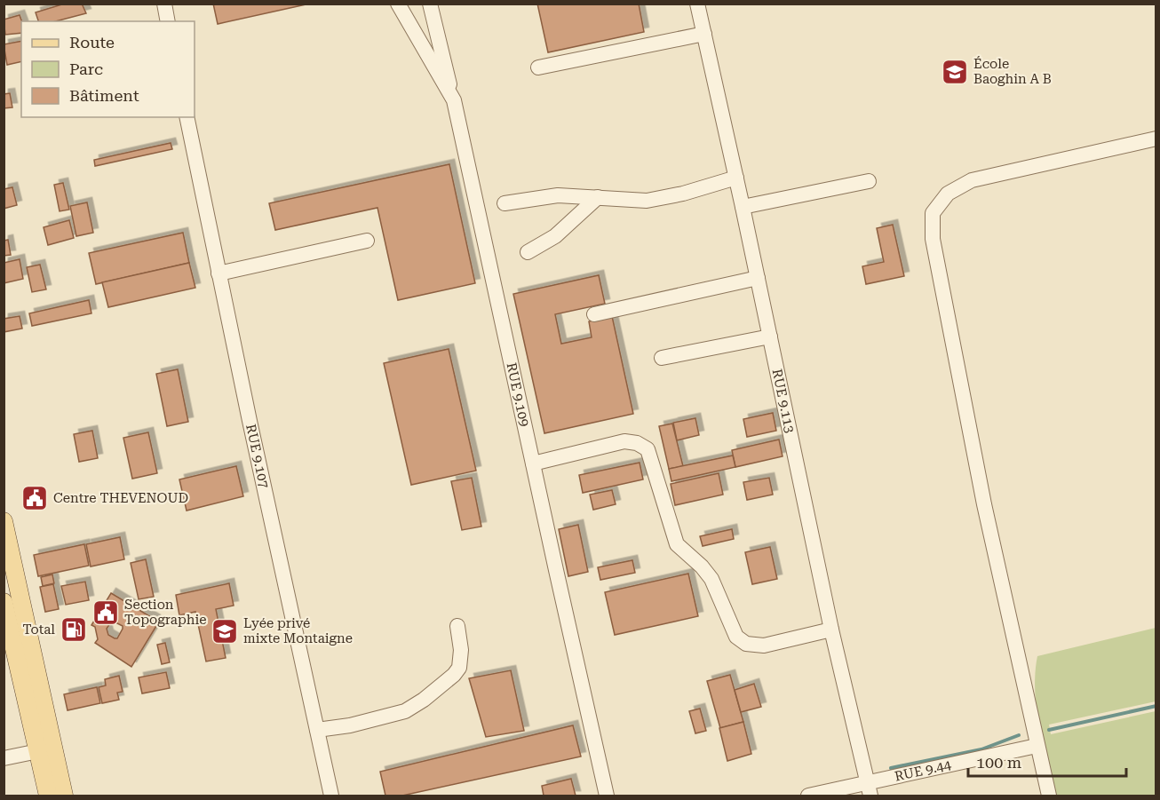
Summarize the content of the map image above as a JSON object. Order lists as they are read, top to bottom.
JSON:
{
  "streets": {
    "street": [
      "RUE 9.109",
      "RUE 9.113",
      "RUE 9.107",
      "RUE 9.44"
    ]
  },
  "crossings": [
    ["RUE 9.113", "RUE 9.44"]
  ],
  "places": {
    "school or university": ["École Baoghin A B", "Lyée privé mixte Montaigne"],
    "public building": ["Centre THEVENOUD", "Section Topographie"],
    "fuel station": ["Total"]
  },
  "legend": ["Route", "Parc", "Bâtiment"],
  "scale_bar": "100 m"
}
